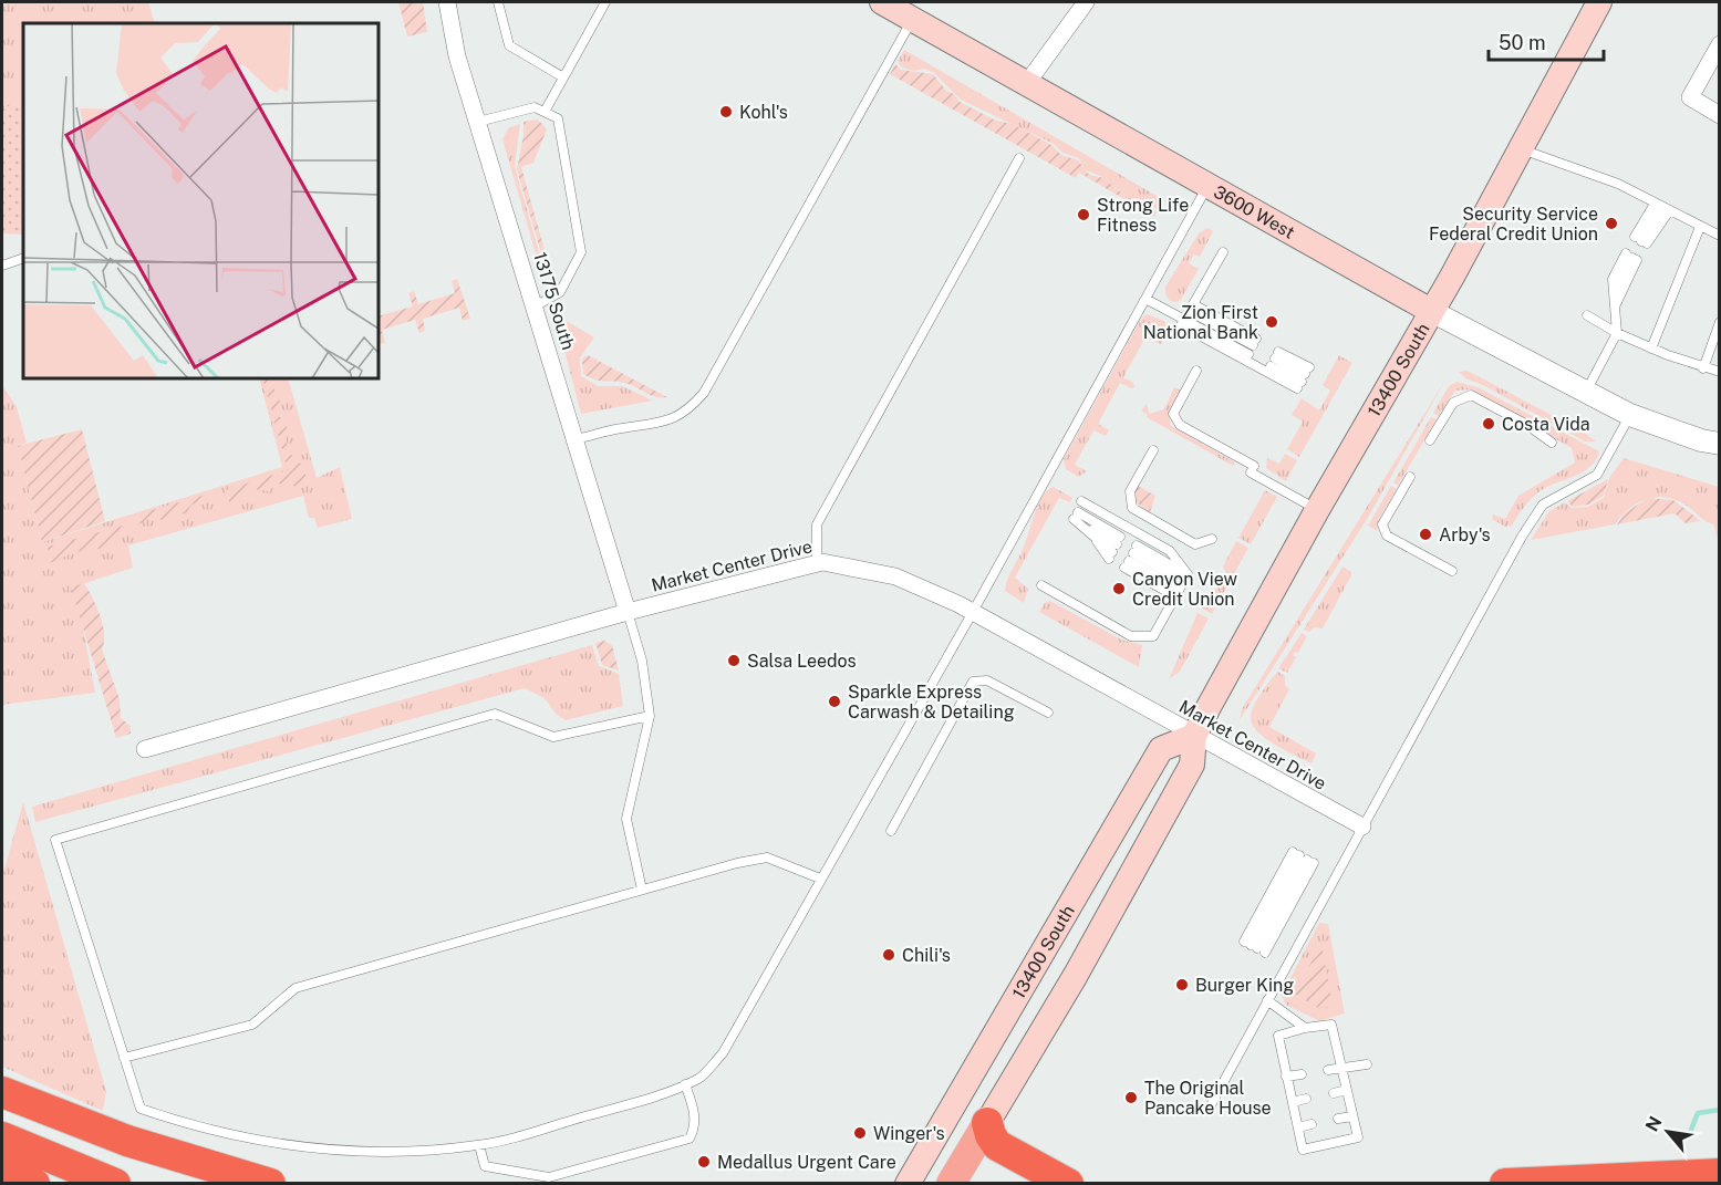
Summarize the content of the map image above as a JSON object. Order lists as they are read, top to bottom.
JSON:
{
  "streets": {
    "main road": ["3600 West", "13400 South"],
    "street": ["13175 South", "Market Center Drive"]
  },
  "crossings": [
    ["3600 West", "13400 South"],
    ["13175 South", "Market Center Drive"],
    ["13400 South", "Market Center Drive"]
  ],
  "places": [
    "Kohl's",
    "Strong Life Fitness",
    "Security Service Federal Credit Union",
    "Zion First National Bank",
    "Costa Vida",
    "Arby's",
    "Canyon View Credit Union",
    "Salsa Leedos",
    "Sparkle Express Carwash & Detailing",
    "Chili's",
    "Burger King",
    "The Original Pancake House",
    "Winger's",
    "Medallus Urgent Care"
  ],
  "scale_bar": "50 m",
  "north": "top left"
}
